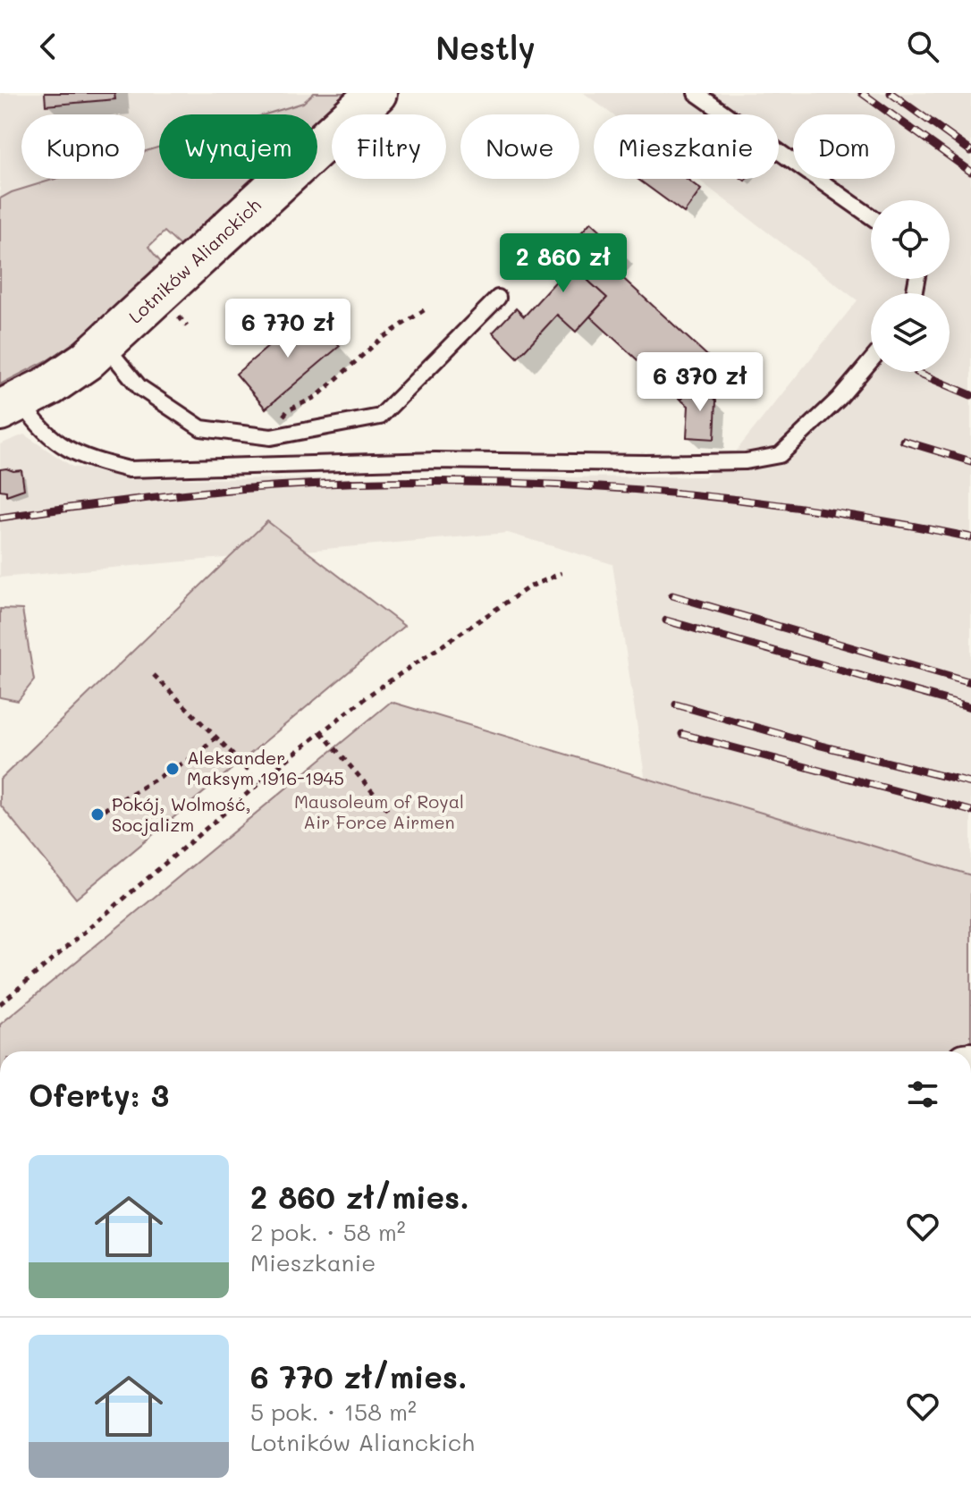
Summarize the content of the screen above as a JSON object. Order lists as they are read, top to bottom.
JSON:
{
  "streets": {
    "main road": ["Lotników Alianckich"]
  },
  "parks": ["Mausoleum of Royal Air Force Airmen"],
  "places": ["Aleksander Maksym 1916-1945", "Pokój, Wolmość, Socjalizm"],
  "page": {
    "header": "Nestly",
    "chip": [
      "Kupno",
      "Wynajem",
      "Filtry",
      "Nowe",
      "Mieszkanie",
      "Dom"
    ],
    "price": ["2 860 zł", "6 770 zł", "6 370 zł"],
    "heading": "Oferty: 3",
    "list": [
      {
        "name": "2 860 zł/mies.",
        "note": "2 pok. · 58 m² · Mieszkanie"
      },
      {
        "name": "6 770 zł/mies.",
        "note": "5 pok. · 158 m² · Lotników Alianckich"
      }
    ]
  }
}
